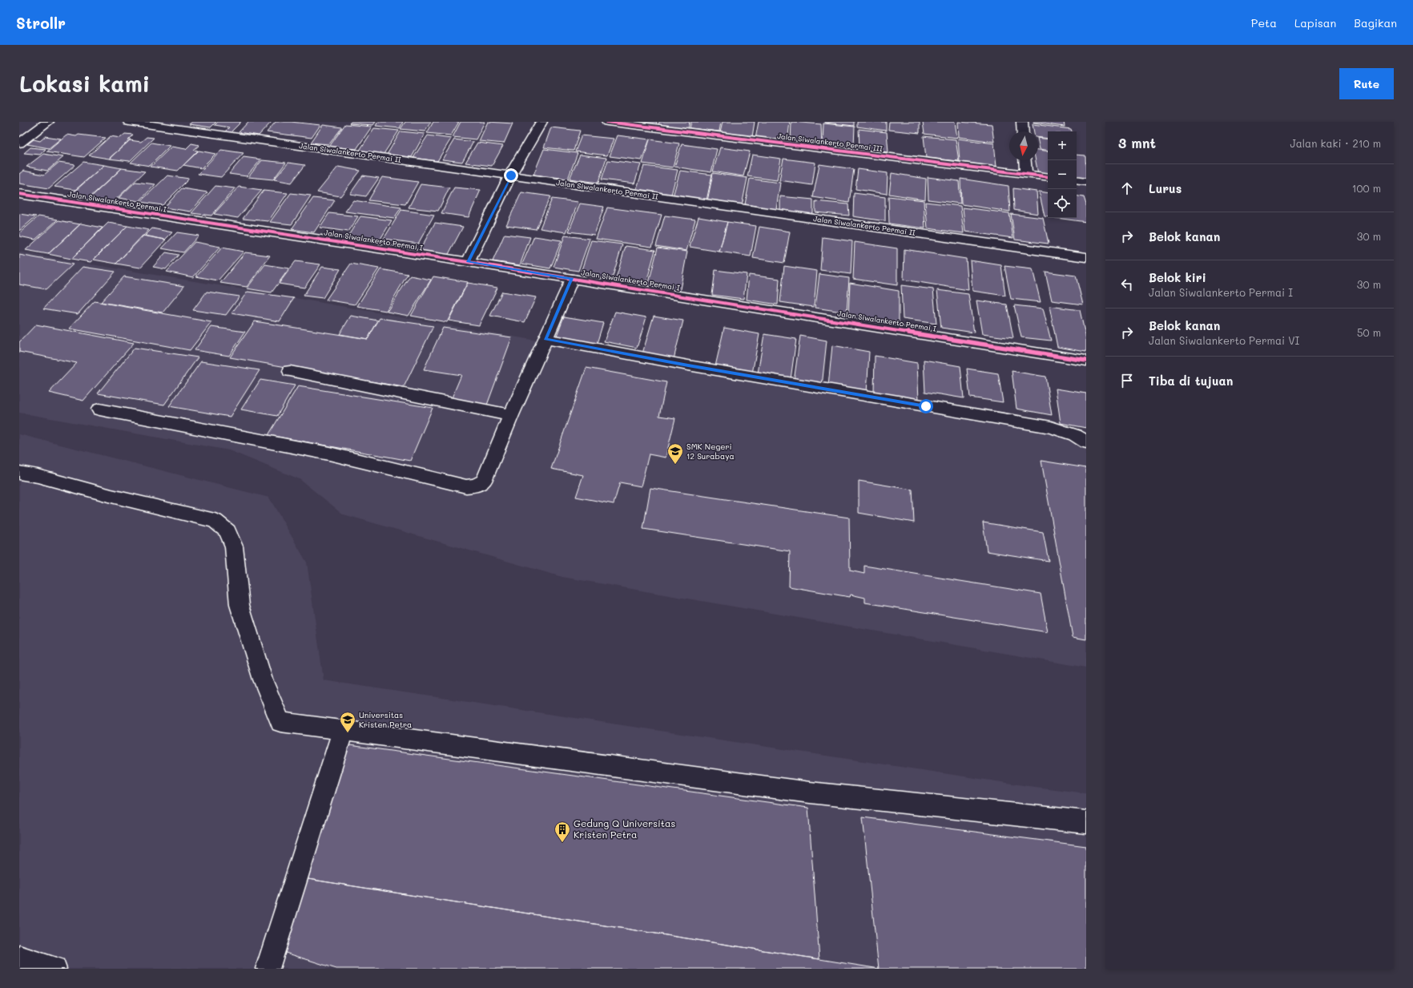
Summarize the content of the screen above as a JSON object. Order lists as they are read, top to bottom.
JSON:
{
  "streets": {
    "street": ["Jalan Siwalankerto Permai III", "Jalan Siwalankerto Permai II", "Jalan Siwalankerto Permai I"]
  },
  "places": {
    "school or university": ["SMK Negeri 12 Surabaya", "Universitas Kristen Petra"],
    "building": ["Gedung Q Universitas Kristen Petra"]
  },
  "north": "bottom",
  "page": {
    "header": "Strollr",
    "nav": ["Peta", "Lapisan", "Bagikan"],
    "buttons": "Rute",
    "title": "Lokasi kami",
    "heading": ["3 mnt", "Jalan kaki · 210 m"],
    "map_buttons": ["+", "−"],
    "list": [
      ["Lurus", "100 m"],
      ["Belok kanan", "30 m"],
      ["Belok kiri", "Jalan Siwalankerto Permai I", "30 m"],
      ["Belok kanan", "Jalan Siwalankerto Permai VI", "50 m"],
      "Tiba di tujuan"
    ]
  }
}
